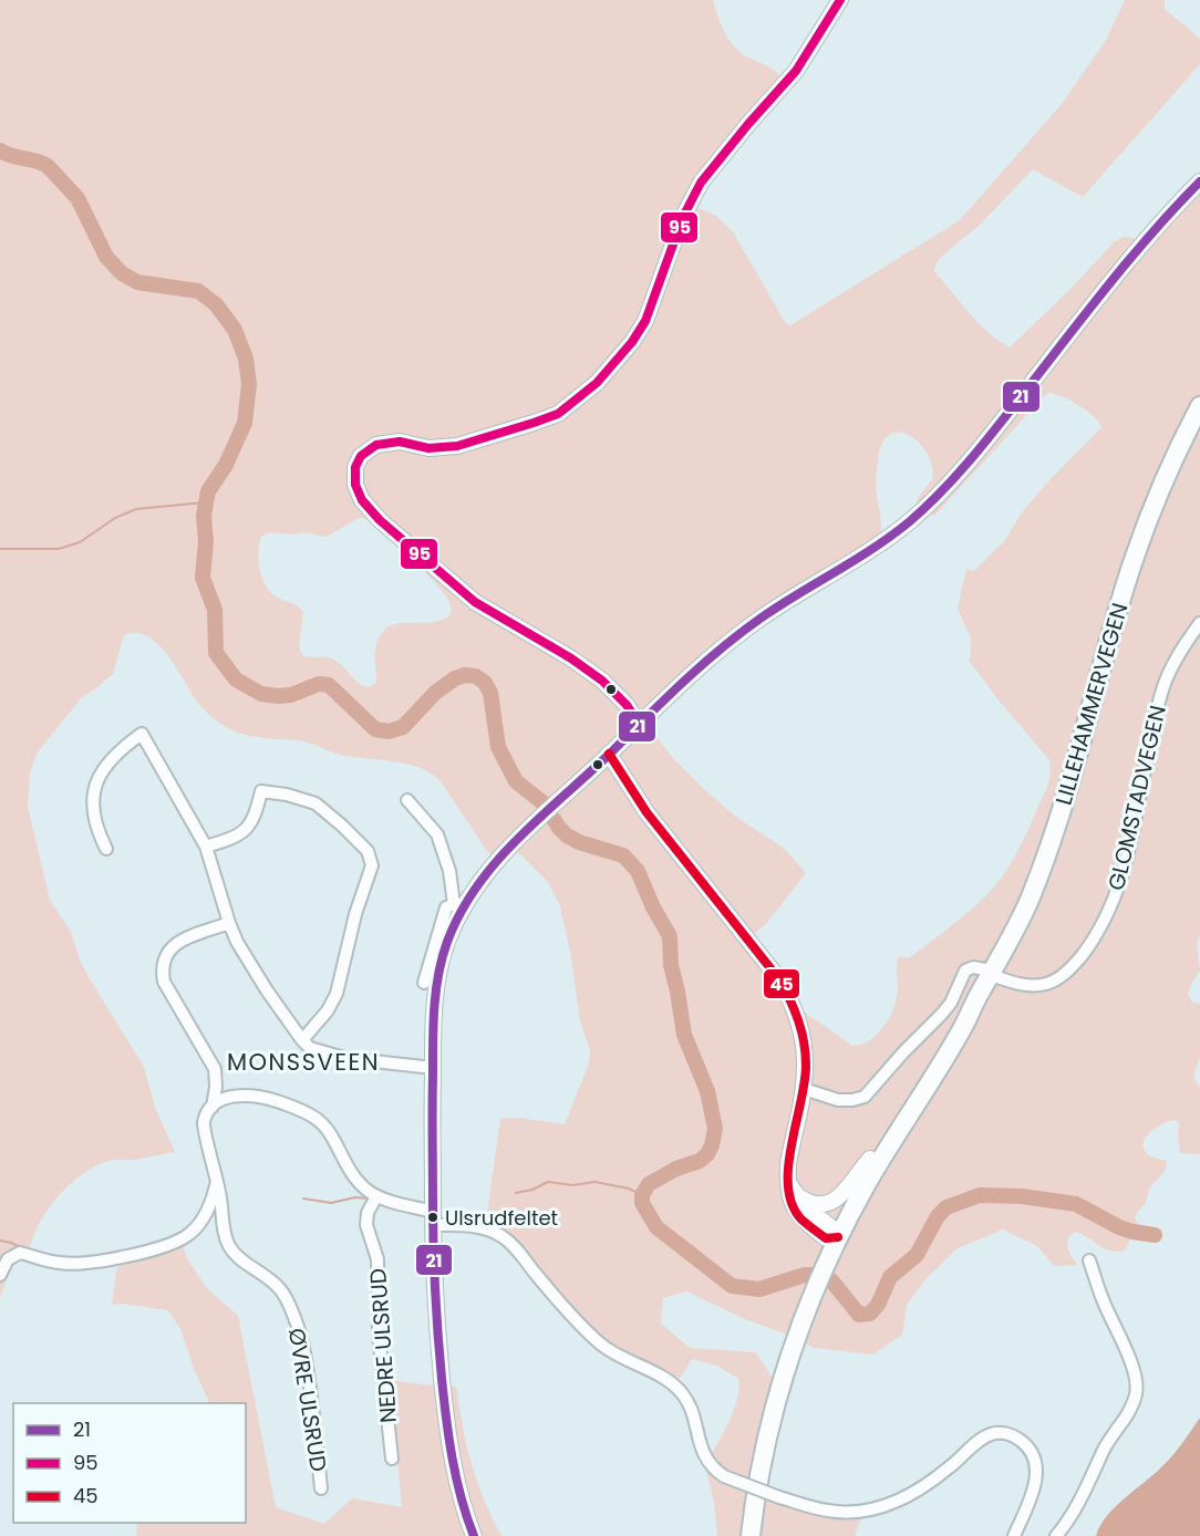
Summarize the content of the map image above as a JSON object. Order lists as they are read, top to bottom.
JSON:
{
  "streets": {
    "highway": ["LILLEHAMMERVEGEN"],
    "street": ["GLOMSTADVEGEN", "NEDRE ULSRUD", "ØVRE ULSRUD"]
  },
  "districts": ["MONSSVEEN"],
  "places": ["Ulsrudfeltet"],
  "lines": ["transit line 95", "transit line 21", "transit line 45"],
  "legend": ["21", "95", "45"]
}
